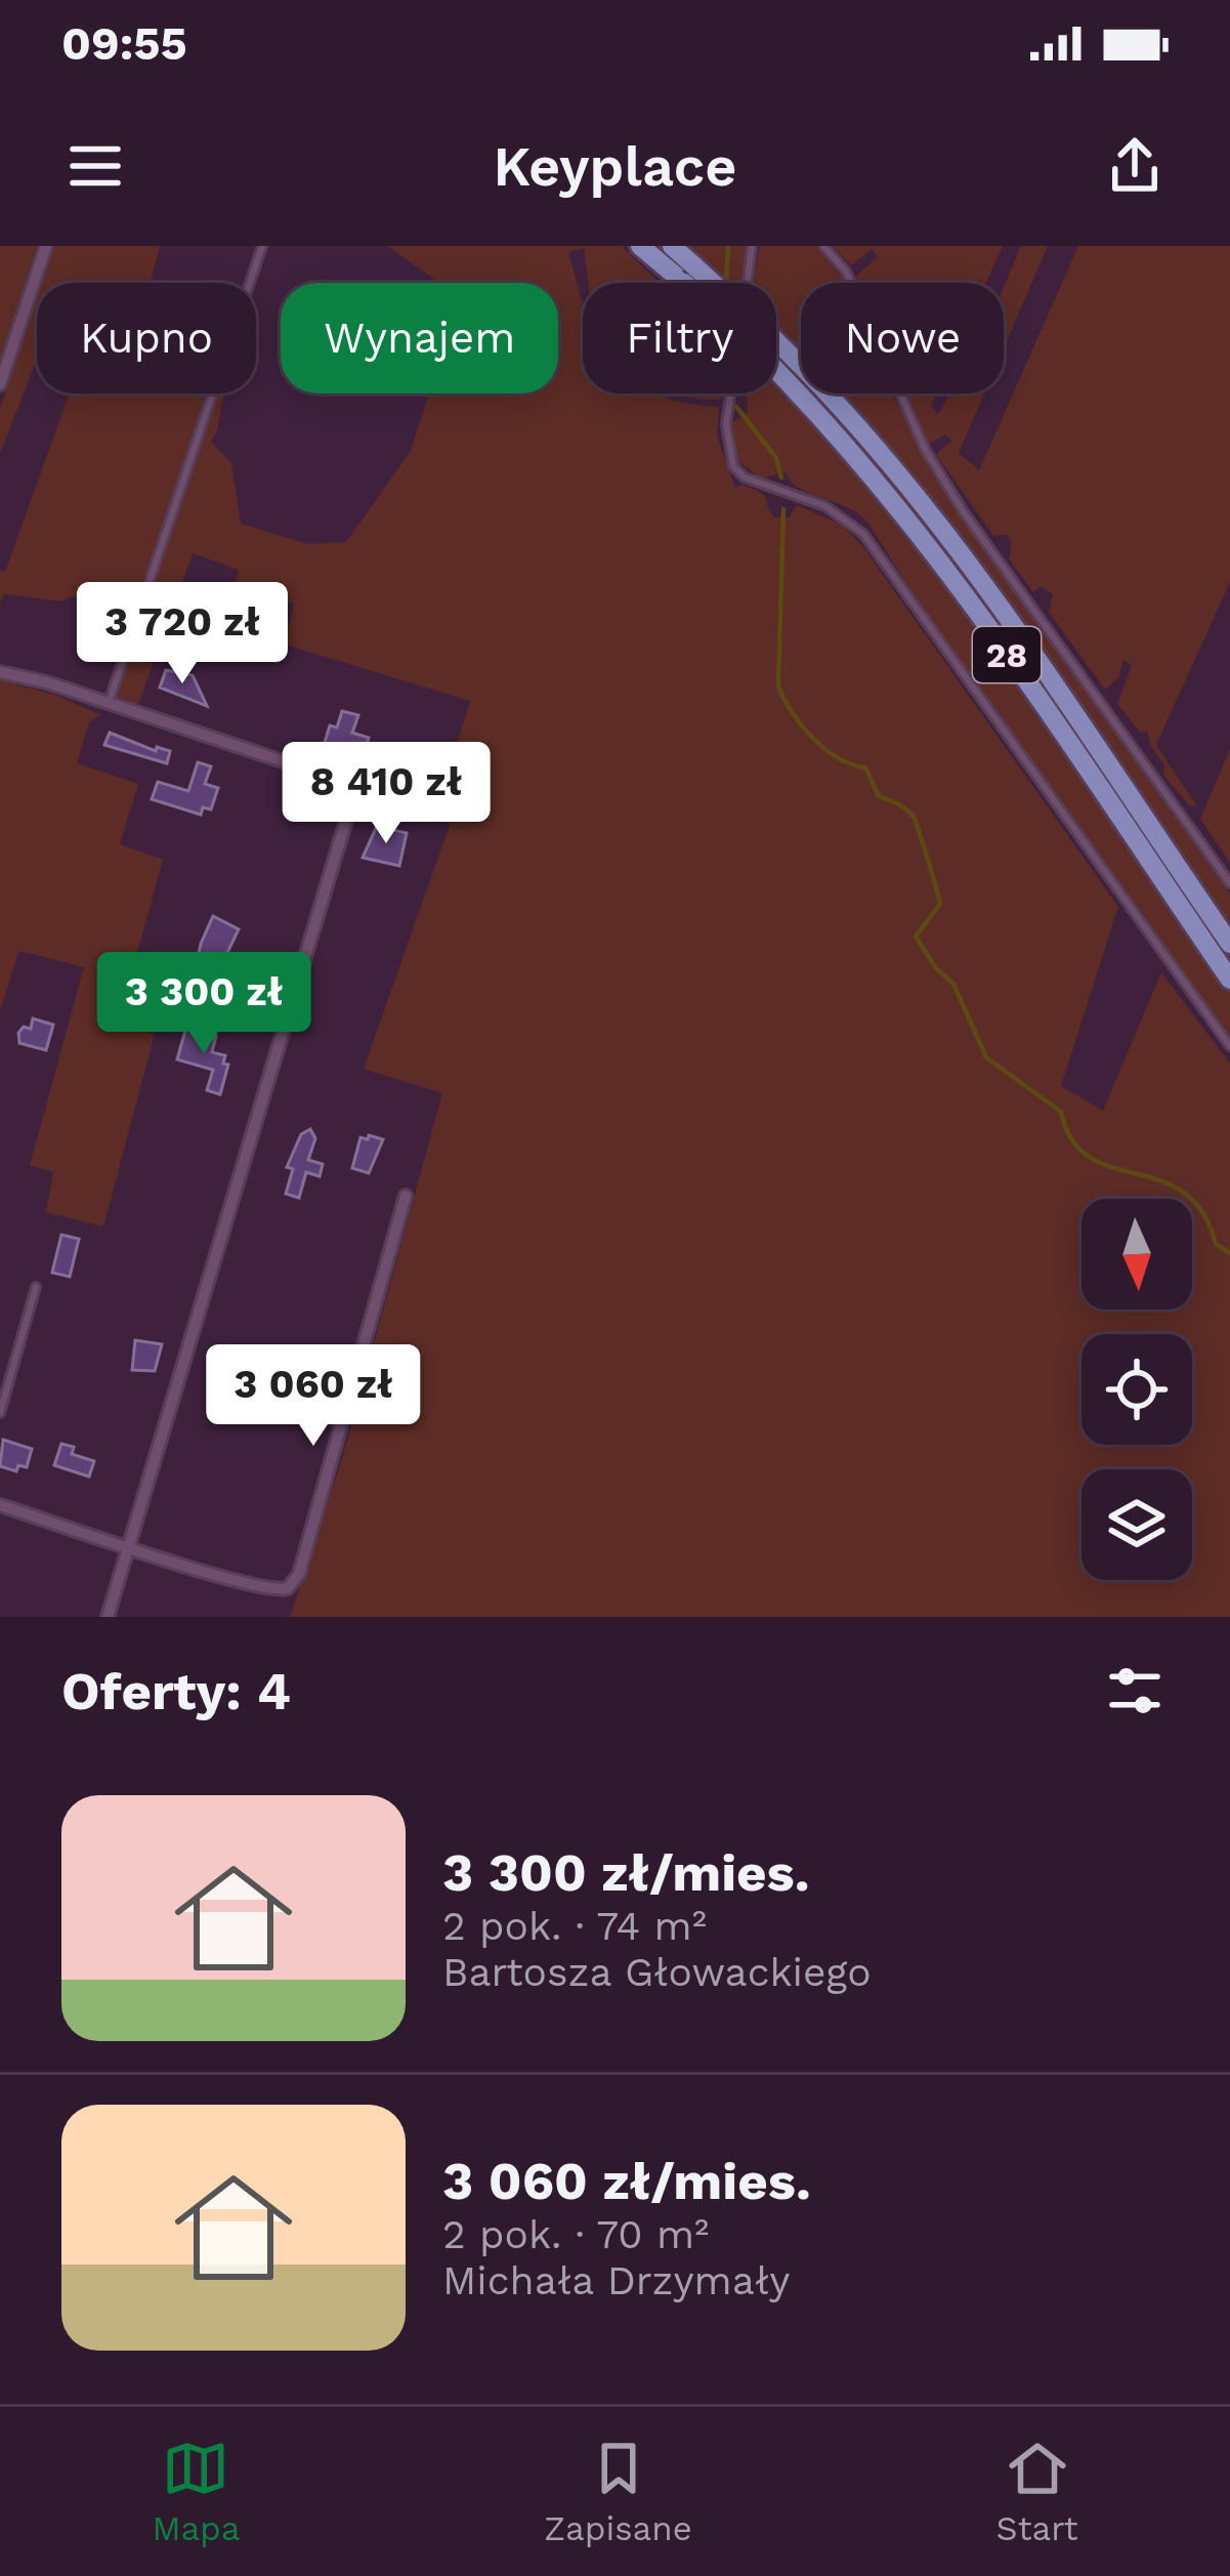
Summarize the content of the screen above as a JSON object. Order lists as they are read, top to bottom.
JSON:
{
  "streets": {
    "main road": ["28"]
  },
  "north": "bottom",
  "page": {
    "status": "09:55",
    "header": "Keyplace",
    "chip": [
      "Kupno",
      "Wynajem",
      "Filtry",
      "Nowe"
    ],
    "price": [
      "3 720 zł",
      "8 410 zł",
      "3 300 zł",
      "3 060 zł"
    ],
    "heading": "Oferty: 4",
    "list": [
      {
        "name": "3 300 zł/mies.",
        "note": "2 pok. · 74 m² · Bartosza Głowackiego"
      },
      {
        "name": "3 060 zł/mies.",
        "note": "2 pok. · 70 m² · Michała Drzymały"
      }
    ],
    "tabs": ["Mapa", "Zapisane", "Start"]
  }
}
